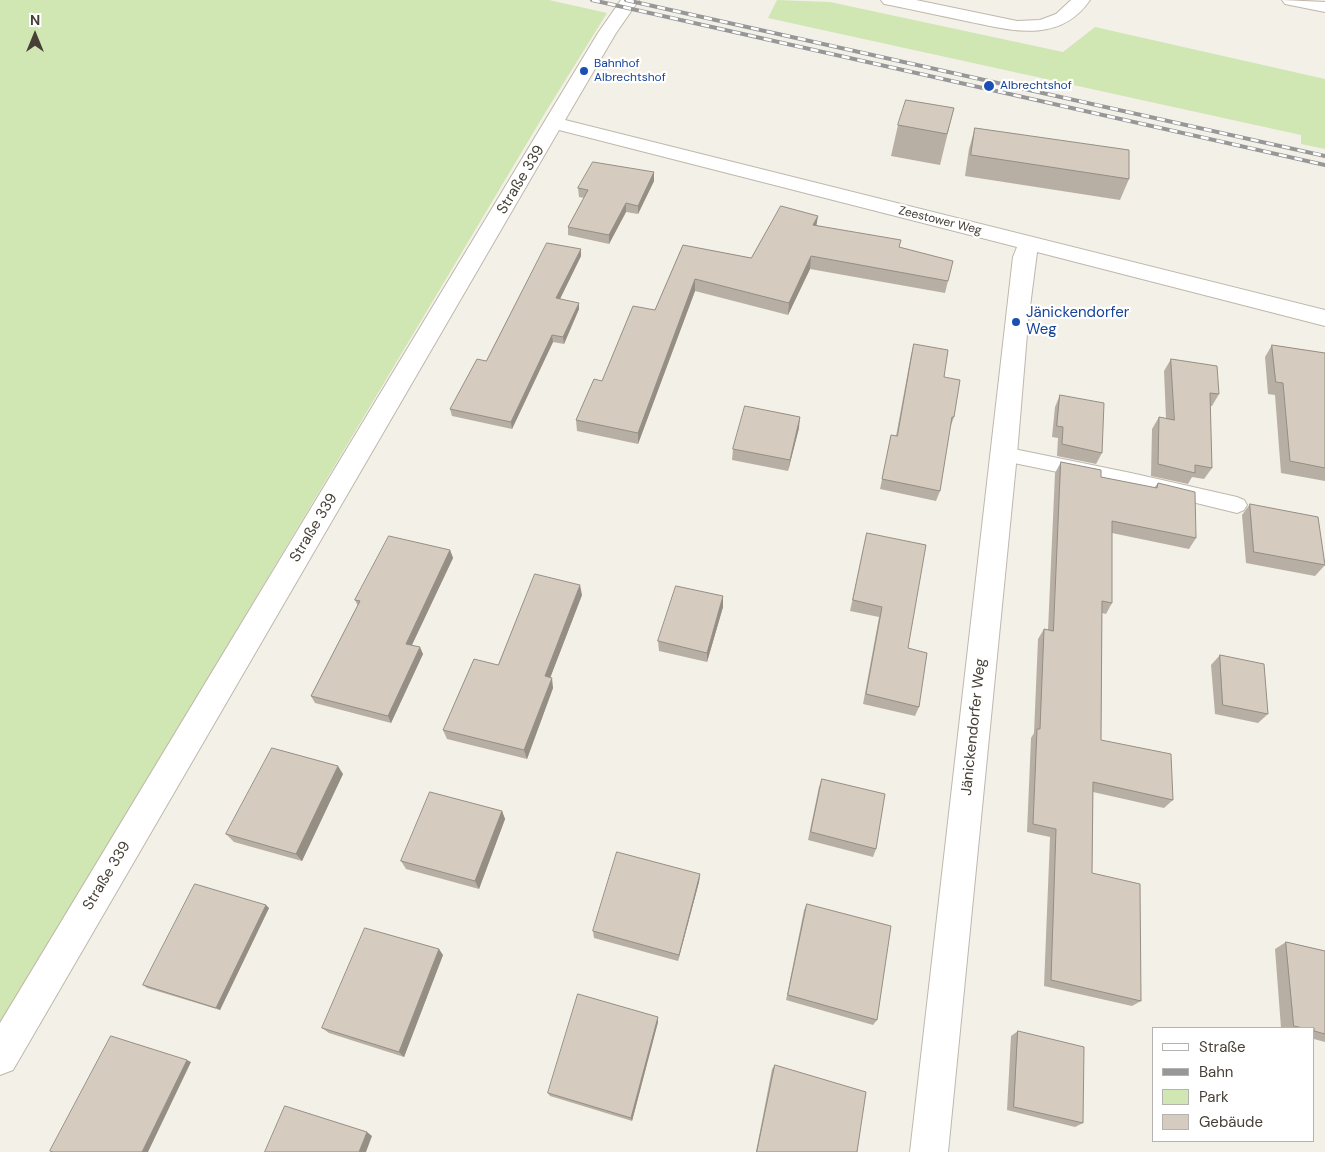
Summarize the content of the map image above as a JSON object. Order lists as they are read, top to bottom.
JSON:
{
  "streets": {
    "street": ["Straße 339", "Zeestower Weg", "Jänickendorfer Weg"]
  },
  "crossings": [
    ["Straße 339", "Zeestower Weg"],
    ["Zeestower Weg", "Jänickendorfer Weg"]
  ],
  "places": ["Bahnhof Albrechtshof", "Albrechtshof", "Jänickendorfer Weg"],
  "legend": [
    "Straße",
    "Bahn",
    "Park",
    "Gebäude"
  ],
  "north": "top"
}
